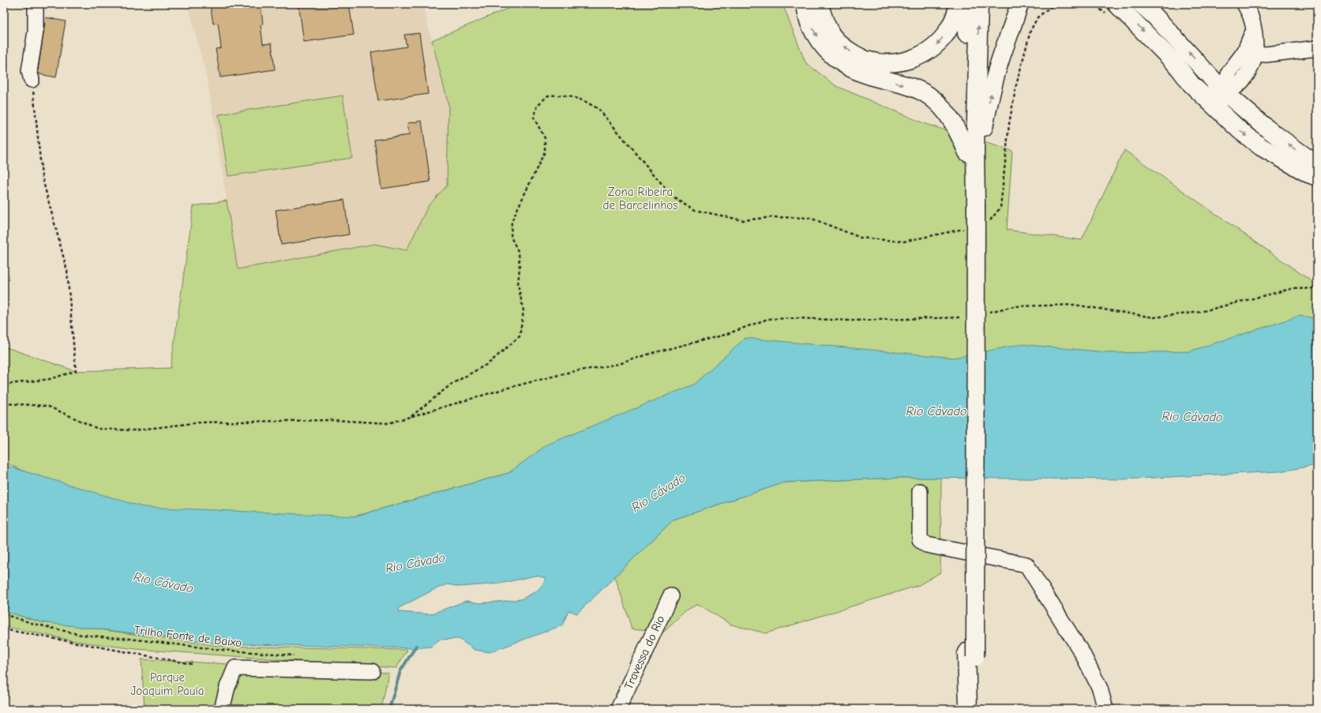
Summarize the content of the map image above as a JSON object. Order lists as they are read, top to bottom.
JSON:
{
  "streets": {
    "street": ["Travessa do Rio"],
    "path": ["Trilho Fonte de Baixo"]
  },
  "water": ["Rio Cávado"],
  "parks": ["Zona Ribeira de Barcelinhos", "Parque Joaquim Paula"]
}
